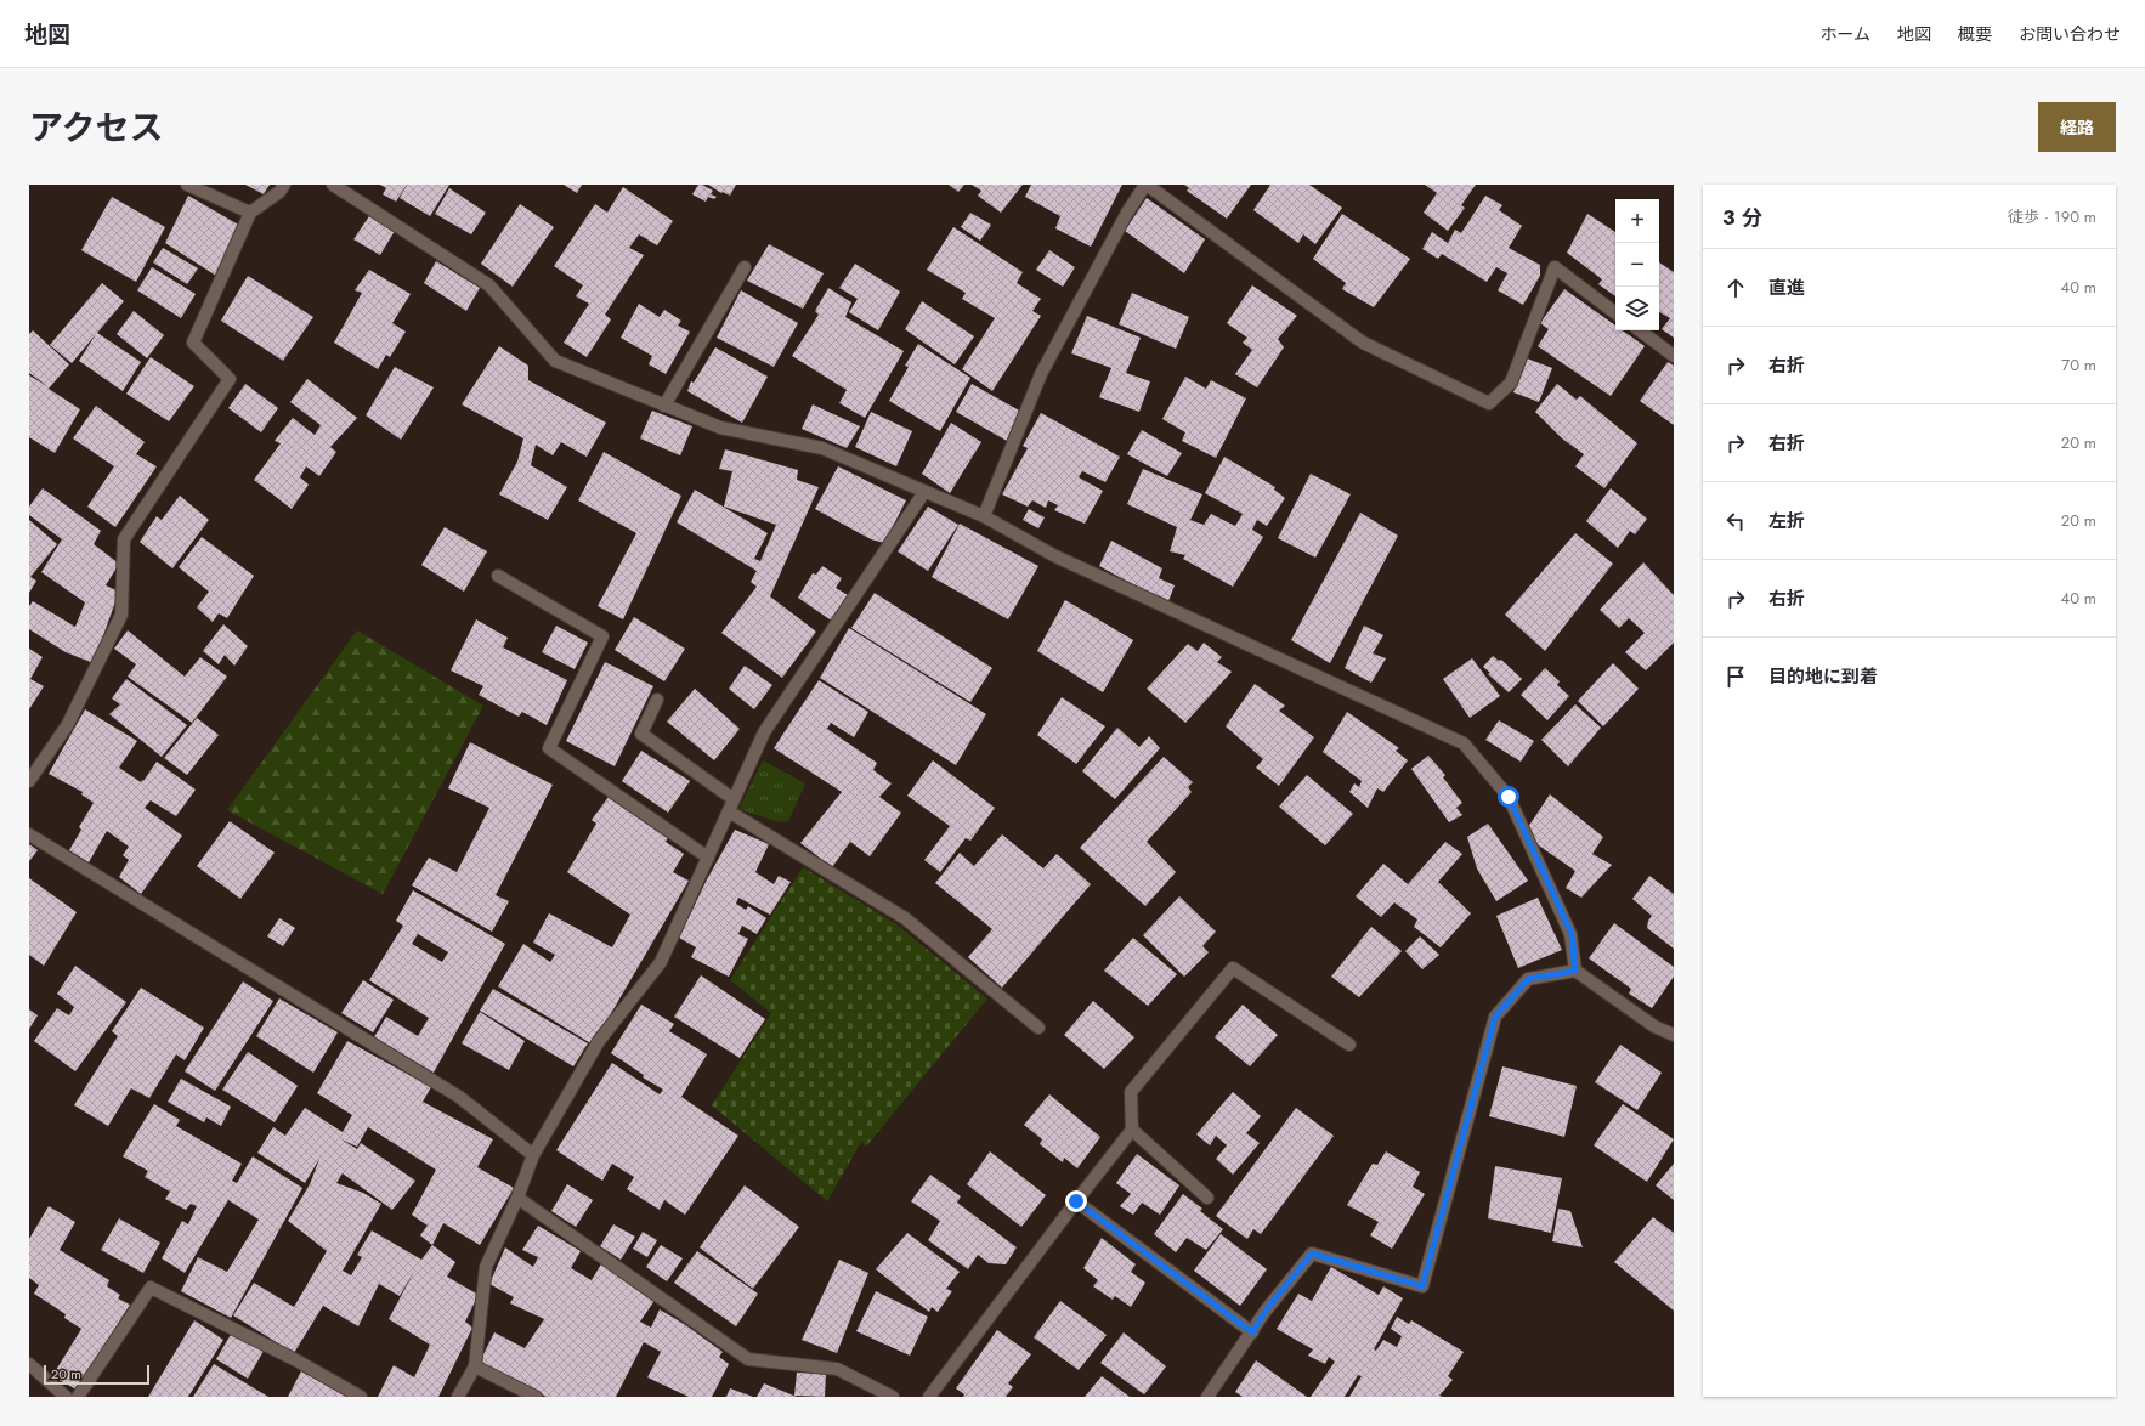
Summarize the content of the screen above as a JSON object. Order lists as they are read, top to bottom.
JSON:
{
  "scale_bar": "20 m",
  "page": {
    "header": "地図",
    "nav": [
      "ホーム",
      "地図",
      "概要",
      "お問い合わせ"
    ],
    "title": "アクセス",
    "buttons": "経路",
    "heading": ["3 分", "徒歩 · 190 m"],
    "map_buttons": ["+", "−"],
    "list": [
      ["直進", "40 m"],
      ["右折", "70 m"],
      ["右折", "20 m"],
      ["左折", "20 m"],
      ["右折", "40 m"],
      "目的地に到着"
    ],
    "scale": "20 m"
  }
}
